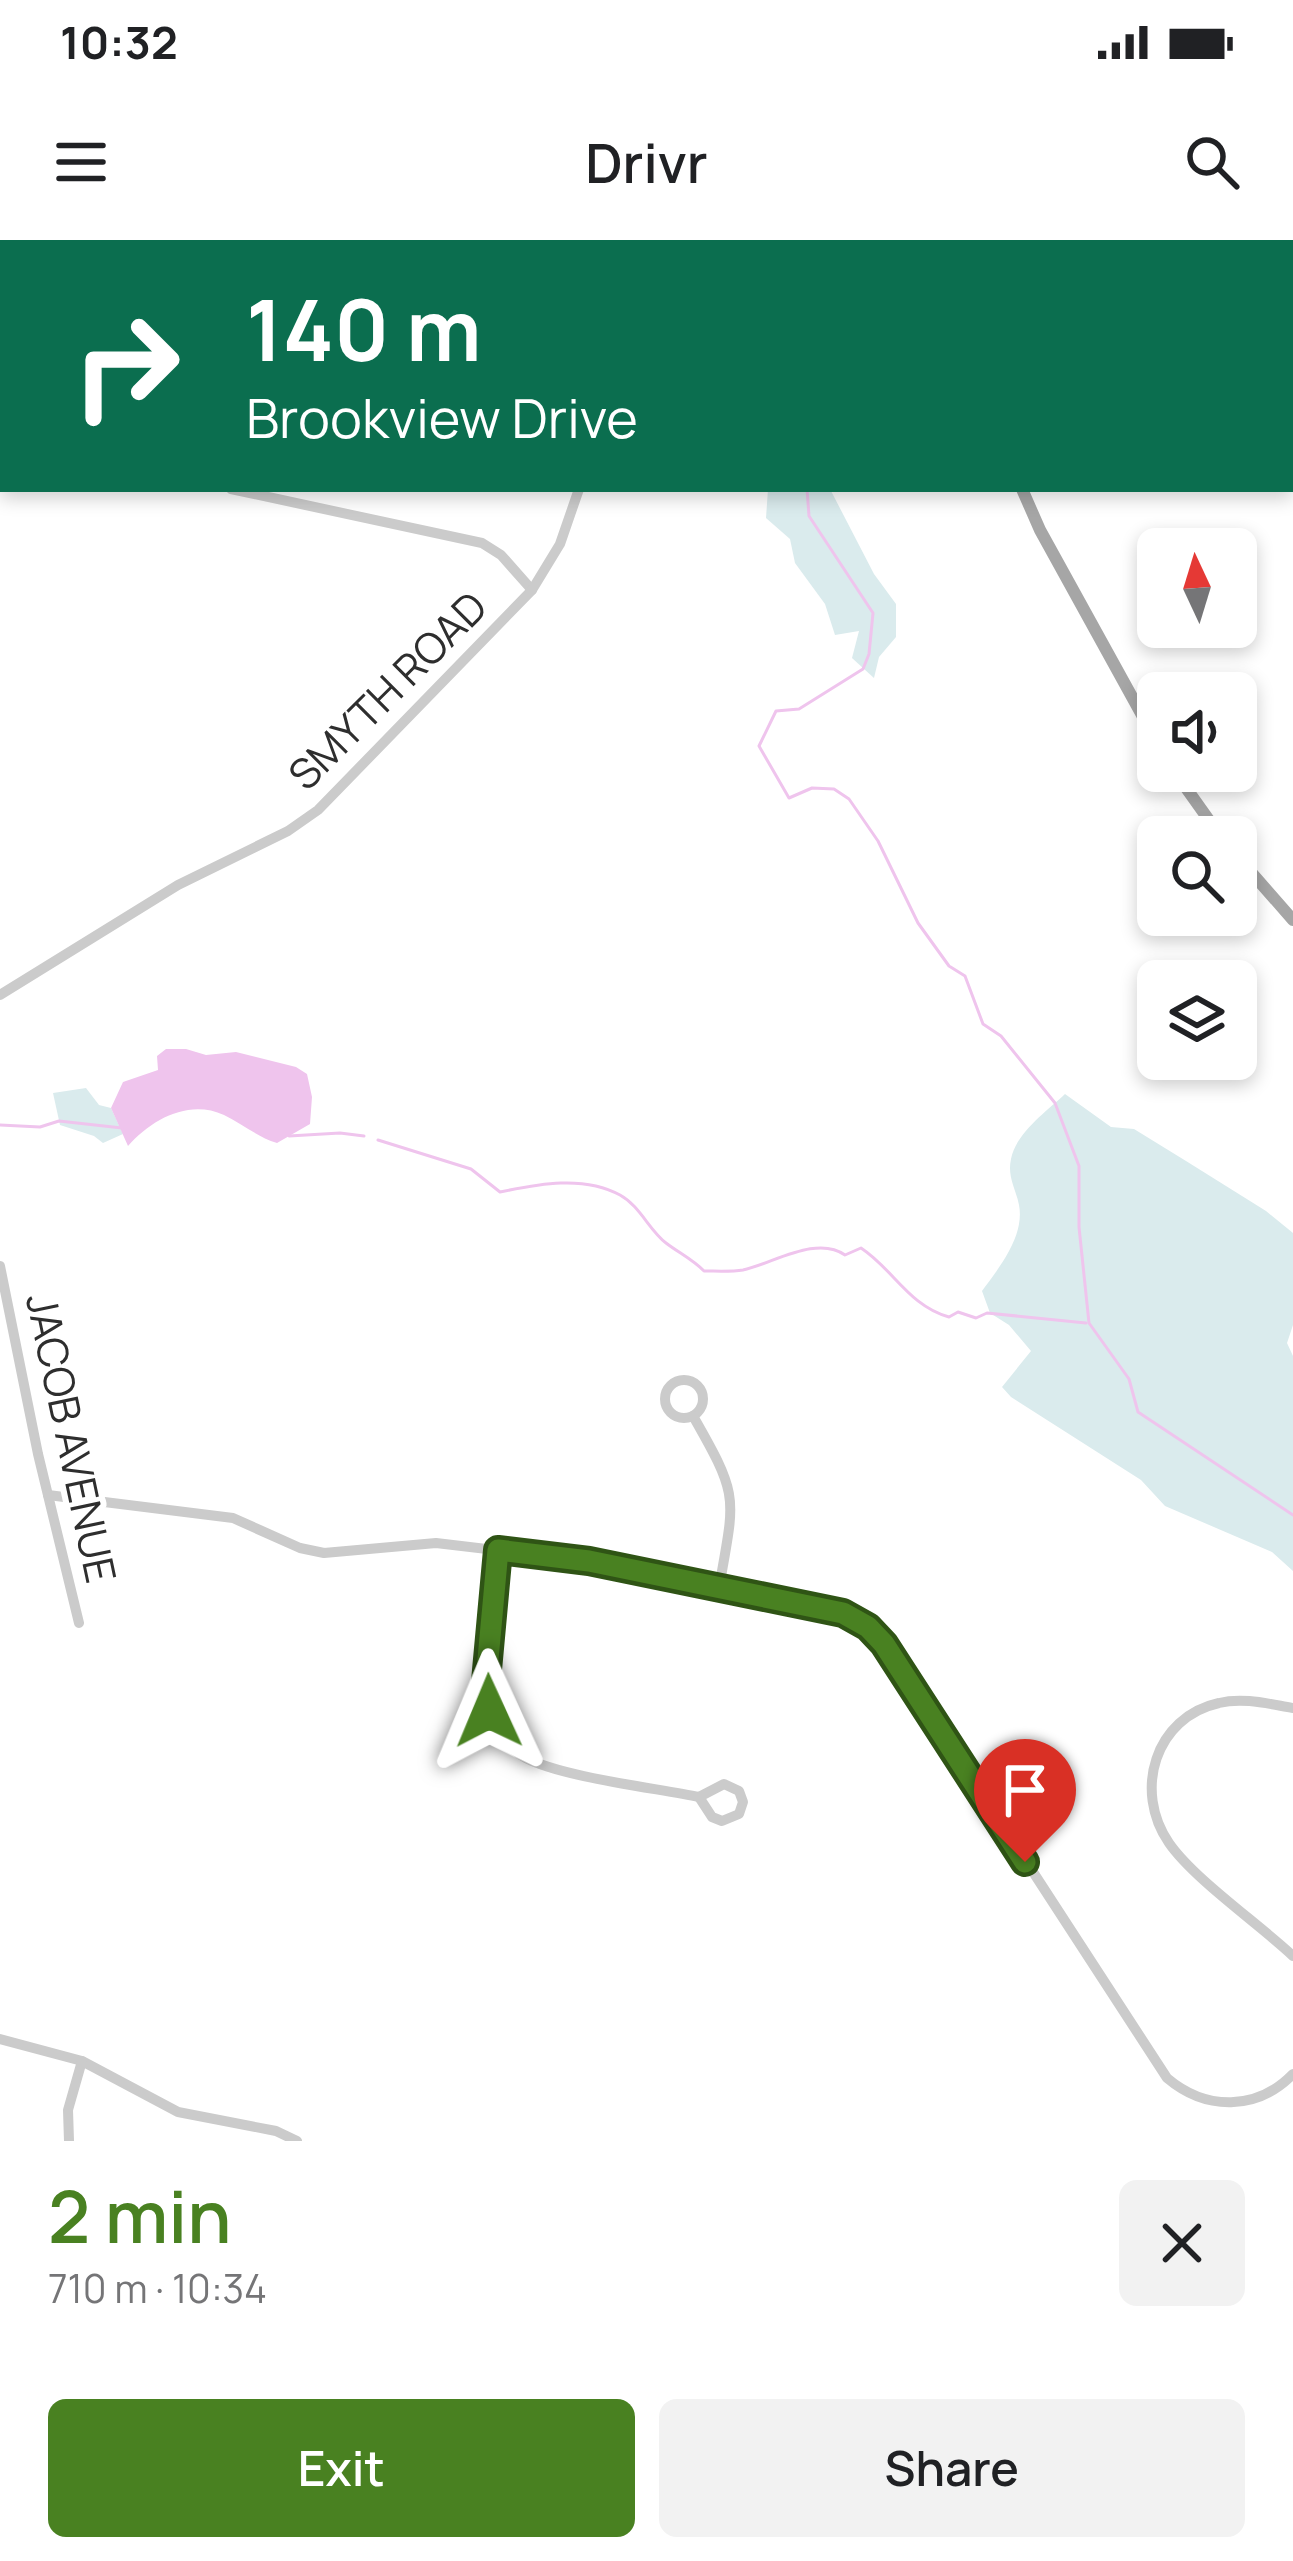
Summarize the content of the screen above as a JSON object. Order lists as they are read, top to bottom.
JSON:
{
  "streets": {
    "street": ["SMYTH ROAD", "JACOB AVENUE"]
  },
  "north": "top",
  "page": {
    "status": "10:32",
    "header": "Drivr",
    "turn": ["140 m", "Brookview Drive"],
    "heading": ["2 min", "710 m · 10:34"],
    "buttons": ["Exit", "Share"]
  }
}
